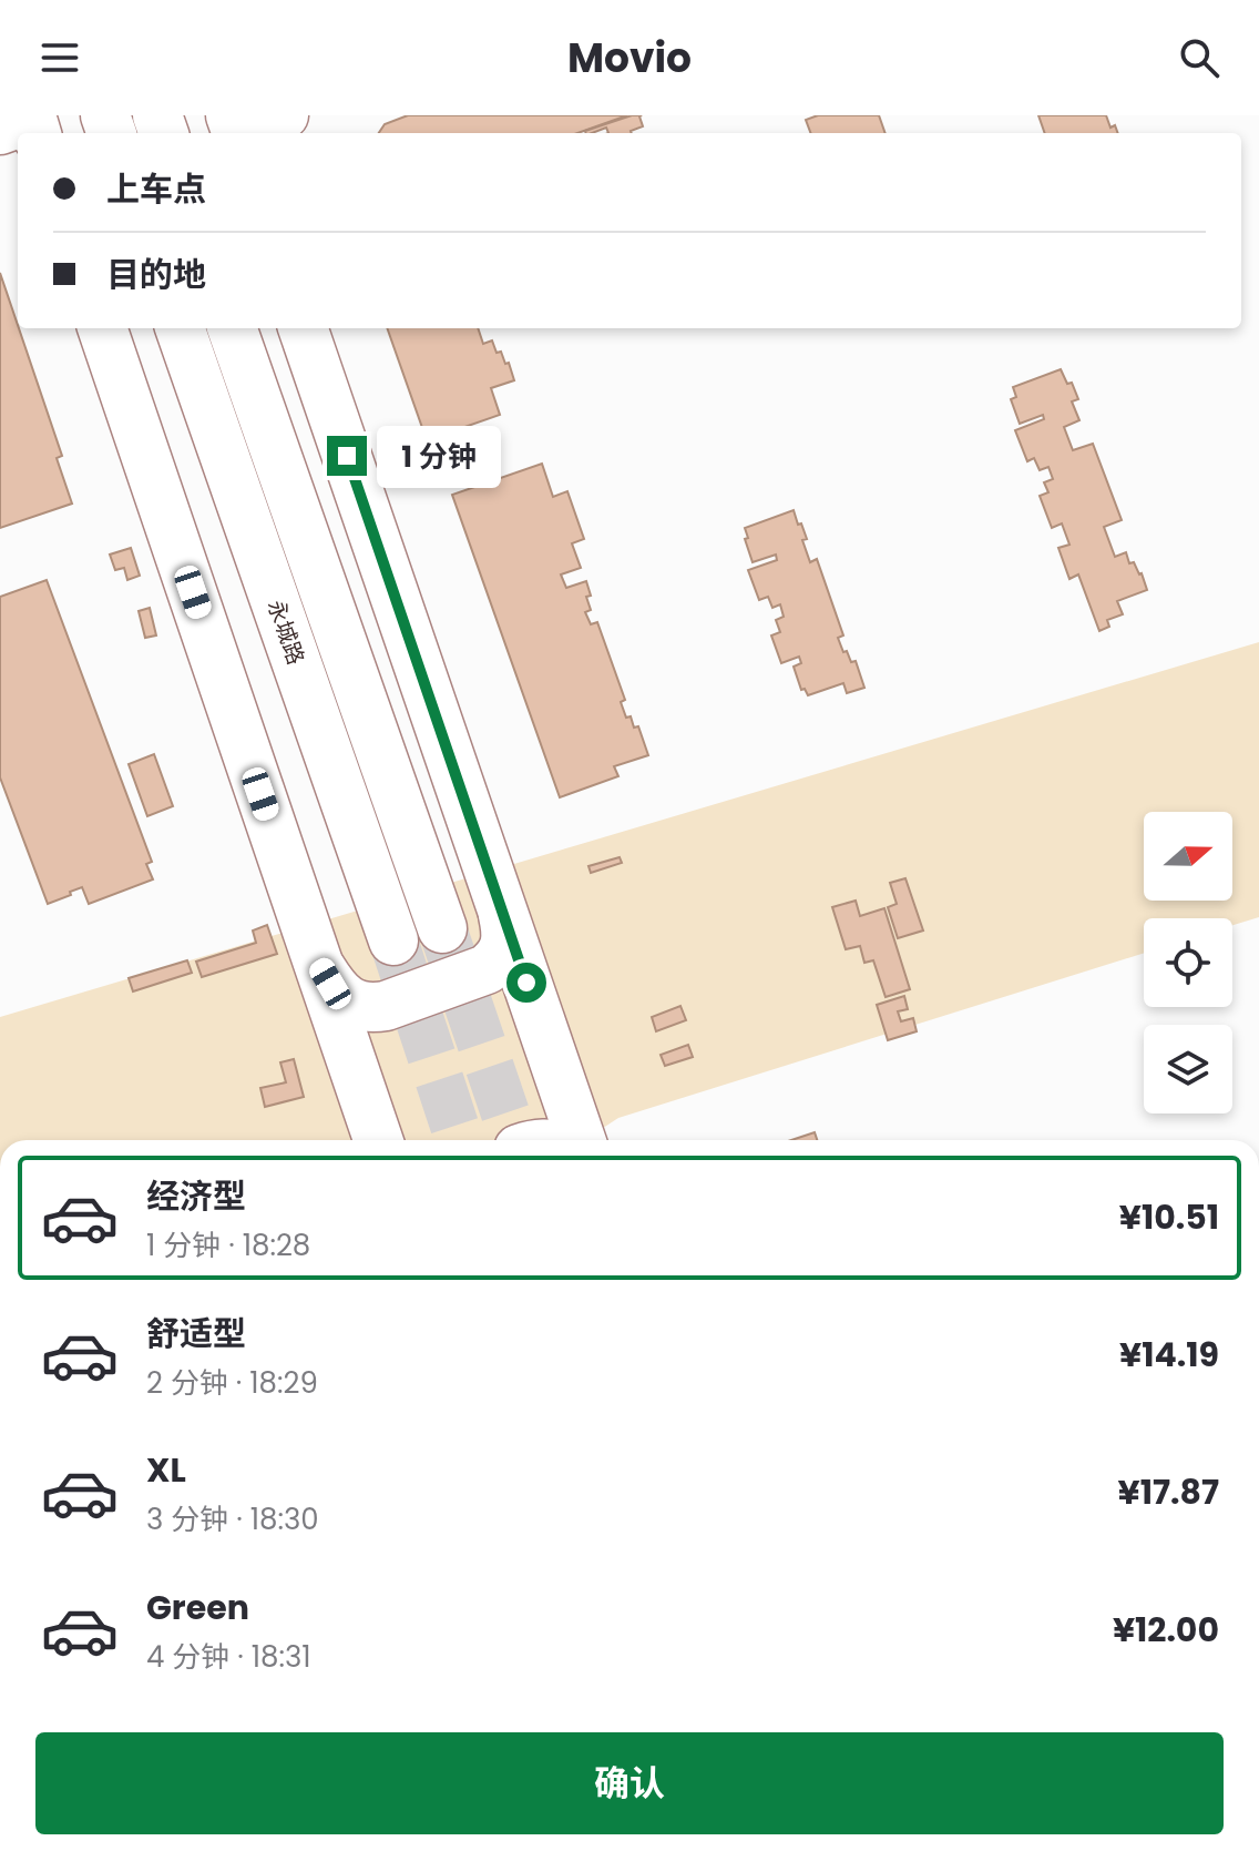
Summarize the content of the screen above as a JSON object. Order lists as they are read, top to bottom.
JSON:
{
  "streets": {
    "main road": ["永城路"]
  },
  "north": "right",
  "page": {
    "header": "Movio",
    "banner": ["上车点", "目的地"],
    "bubble": "1 分钟",
    "list": [
      {
        "name": "经济型",
        "note": "1 分钟 · 18:28",
        "value": "¥10.51"
      },
      {
        "name": "舒适型",
        "note": "2 分钟 · 18:29",
        "value": "¥14.19"
      },
      {
        "name": "XL",
        "note": "3 分钟 · 18:30",
        "value": "¥17.87"
      },
      {
        "name": "Green",
        "note": "4 分钟 · 18:31",
        "value": "¥12.00"
      }
    ],
    "buttons": "确认"
  }
}
